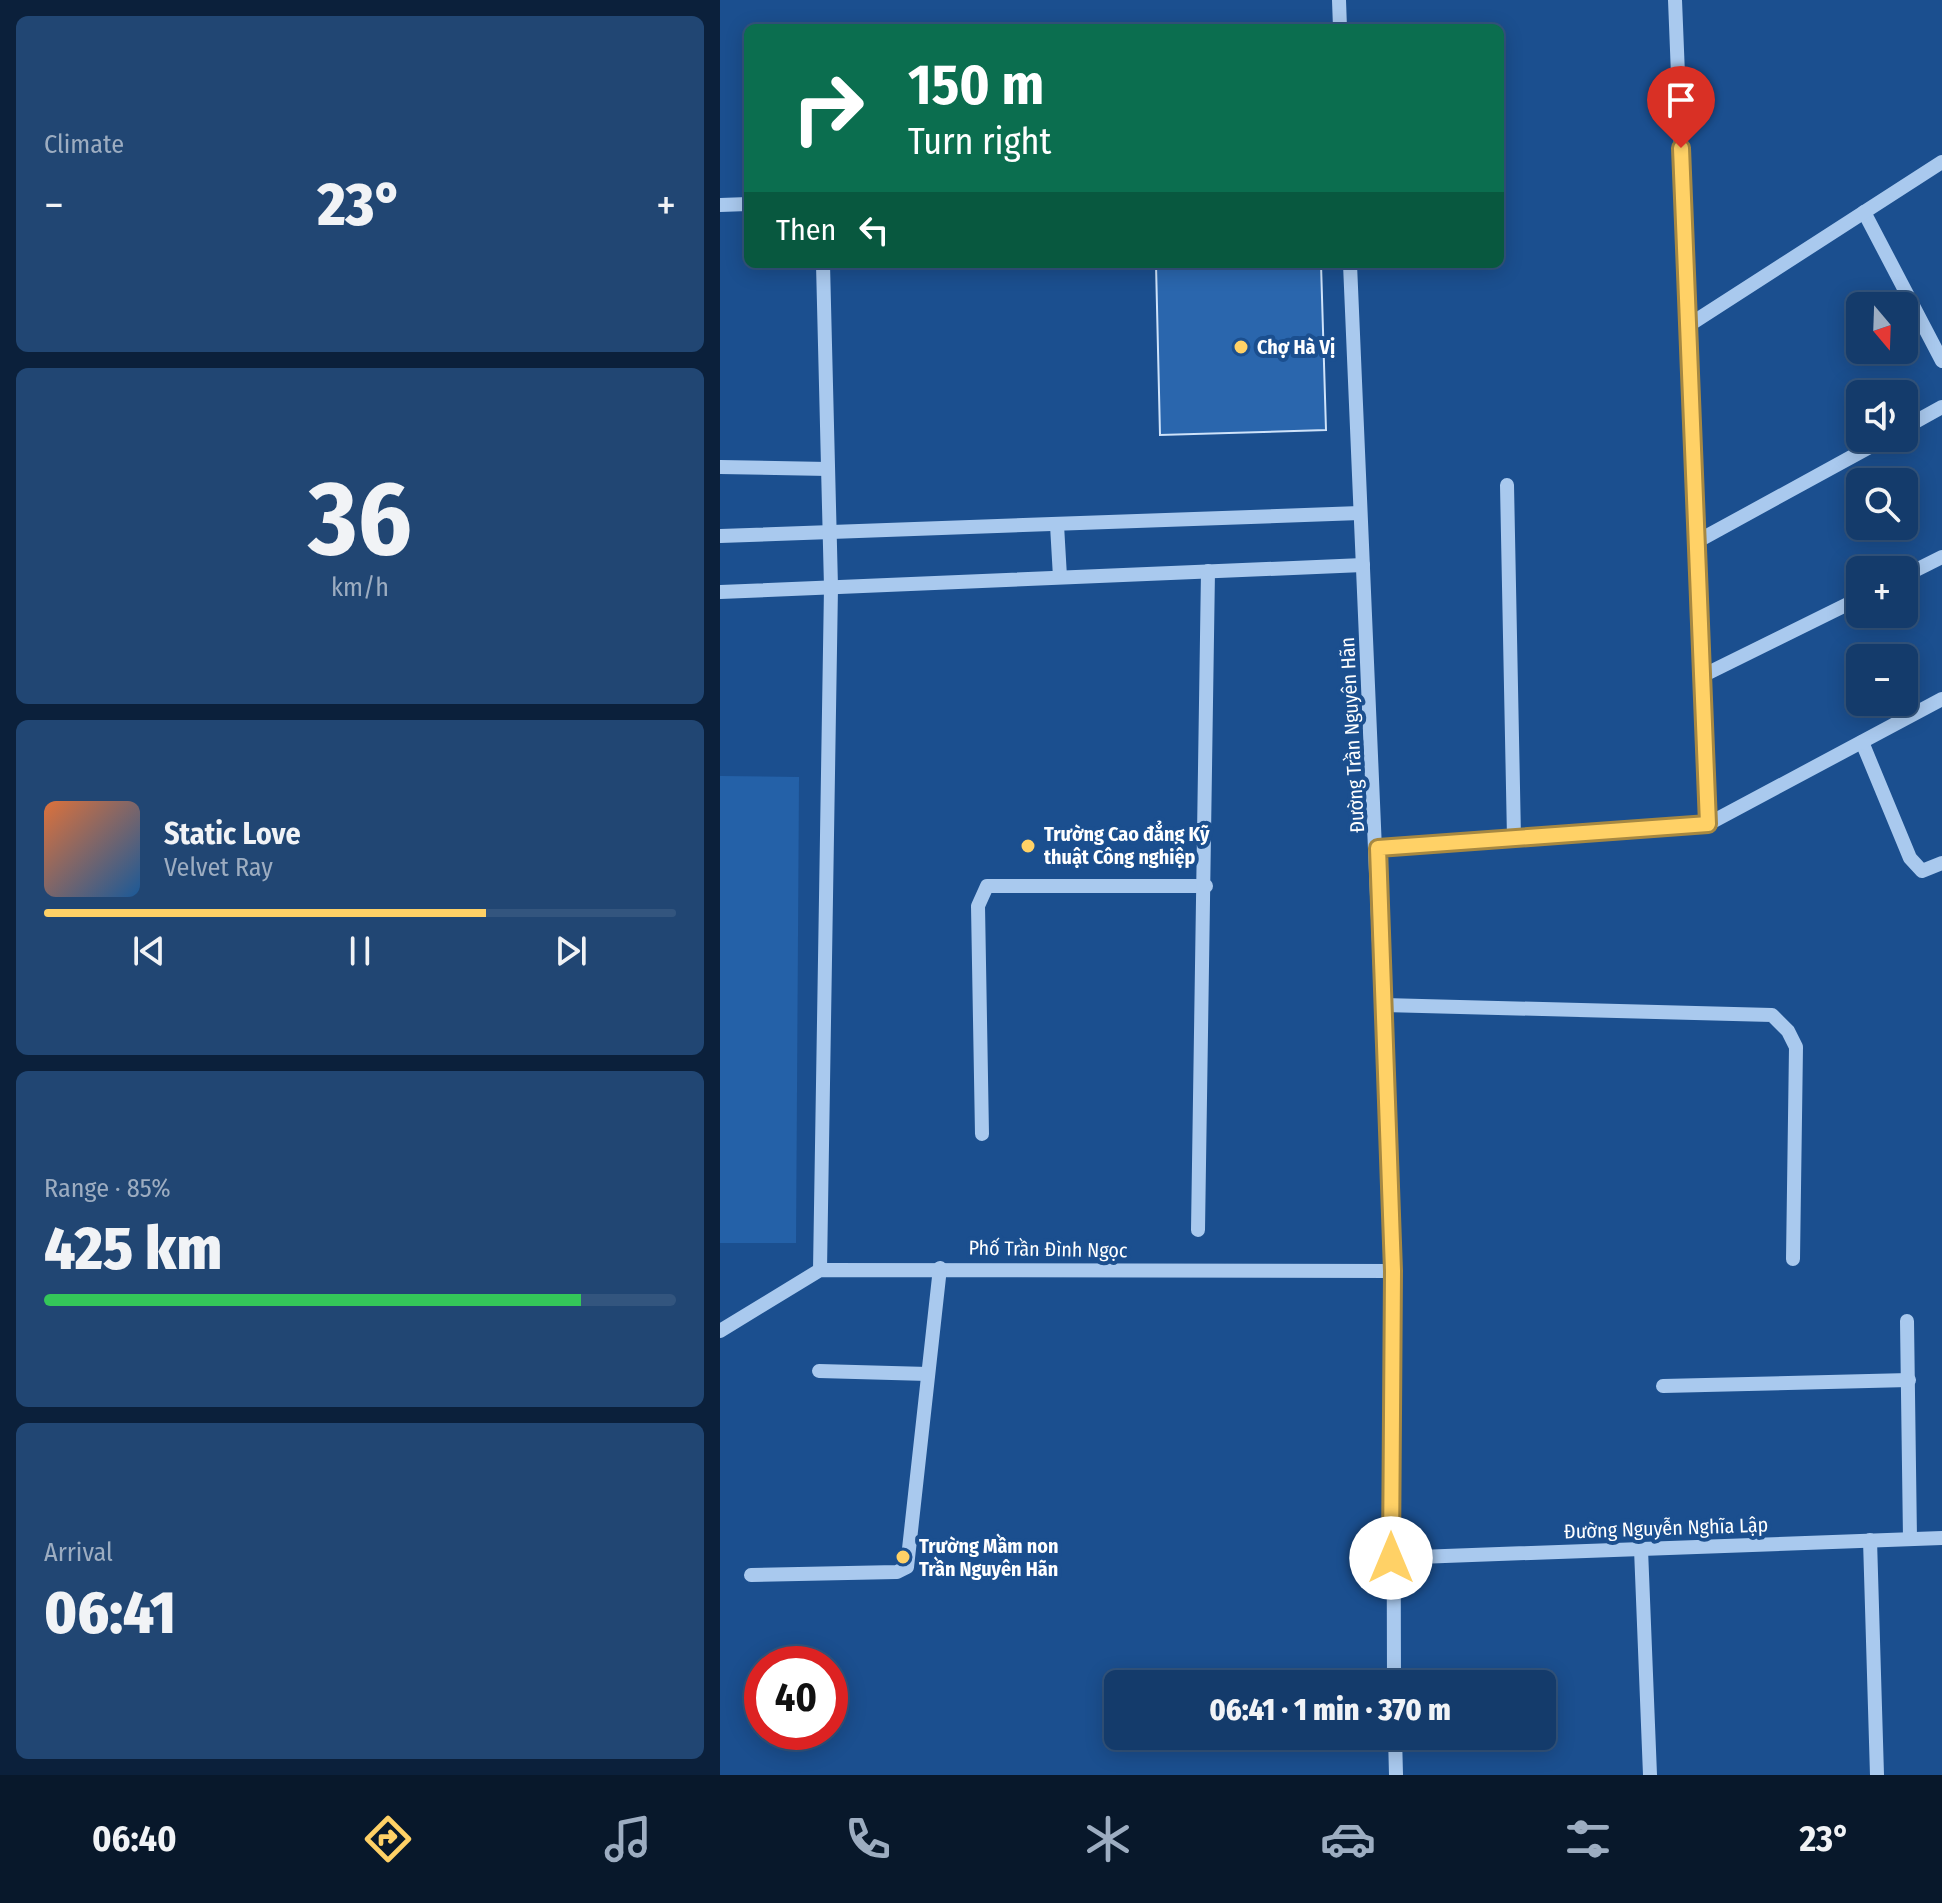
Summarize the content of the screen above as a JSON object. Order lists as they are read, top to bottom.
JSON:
{
  "streets": {
    "street": ["Đường Trần Nguyên Hãn", "Phố Trần Đình Ngọc", "Đường Nguyễn Nghĩa Lập"]
  },
  "crossings": [
    ["Đường Trần Nguyên Hãn", "Phố Trần Đình Ngọc"],
    ["Đường Trần Nguyên Hãn", "Đường Nguyễn Nghĩa Lập"]
  ],
  "places": ["Chợ Hà Vị", "Trường Cao đẳng Kỹ thuật Công nghiệp", "Trường Mầm non Trần Nguyên Hãn"],
  "north": "bottom",
  "page": {
    "tile": [
      "Climate",
      ["36", "km/h"],
      ["Range · 85%", "425 km"],
      ["Arrival", "06:41"]
    ],
    "turn": ["150 m", "Turn right"],
    "heat": ["−", "23°", "+"],
    "then": "Then",
    "map_buttons": ["+", "−"],
    "song": ["Static Love", "Velvet Ray"],
    "limit": "40",
    "trip": "06:41 · 1 min · 370 m",
    "tabs": ["06:40", "23°"]
  }
}
